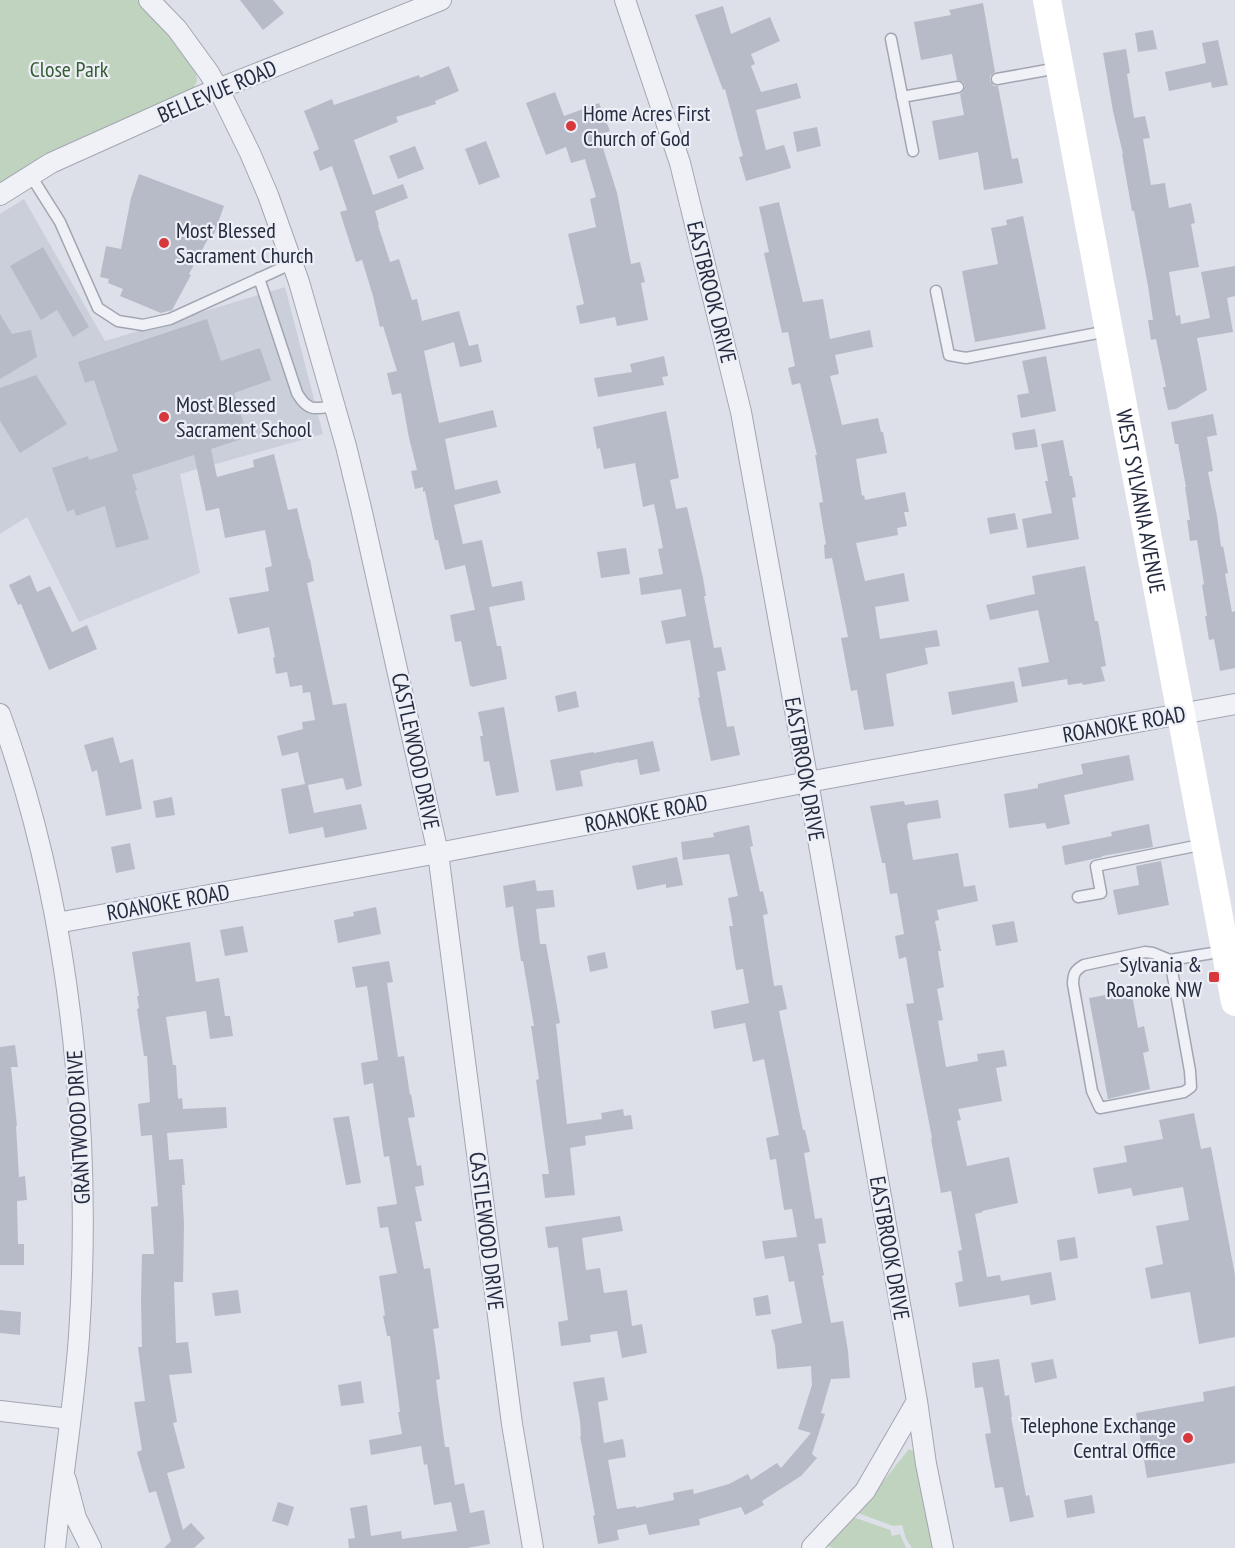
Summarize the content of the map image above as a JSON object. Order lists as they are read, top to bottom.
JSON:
{
  "streets": {
    "main road": ["WEST SYLVANIA AVENUE"],
    "street": [
      "BELLEVUE ROAD",
      "EASTBROOK DRIVE",
      "ROANOKE ROAD",
      "CASTLEWOOD DRIVE",
      "GRANTWOOD DRIVE"
    ]
  },
  "crossings": [
    ["BELLEVUE ROAD", "CASTLEWOOD DRIVE"],
    ["EASTBROOK DRIVE", "ROANOKE ROAD"],
    ["WEST SYLVANIA AVENUE", "ROANOKE ROAD"],
    ["ROANOKE ROAD", "CASTLEWOOD DRIVE"],
    ["ROANOKE ROAD", "GRANTWOOD DRIVE"]
  ],
  "parks": ["Close Park"],
  "places": {
    "other": [
      "Home Acres First Church of God",
      "Most Blessed Sacrament Church",
      "Most Blessed Sacrament School",
      "Telephone Exchange Central Office"
    ],
    "transit": ["Sylvania & Roanoke NW"]
  }
}
